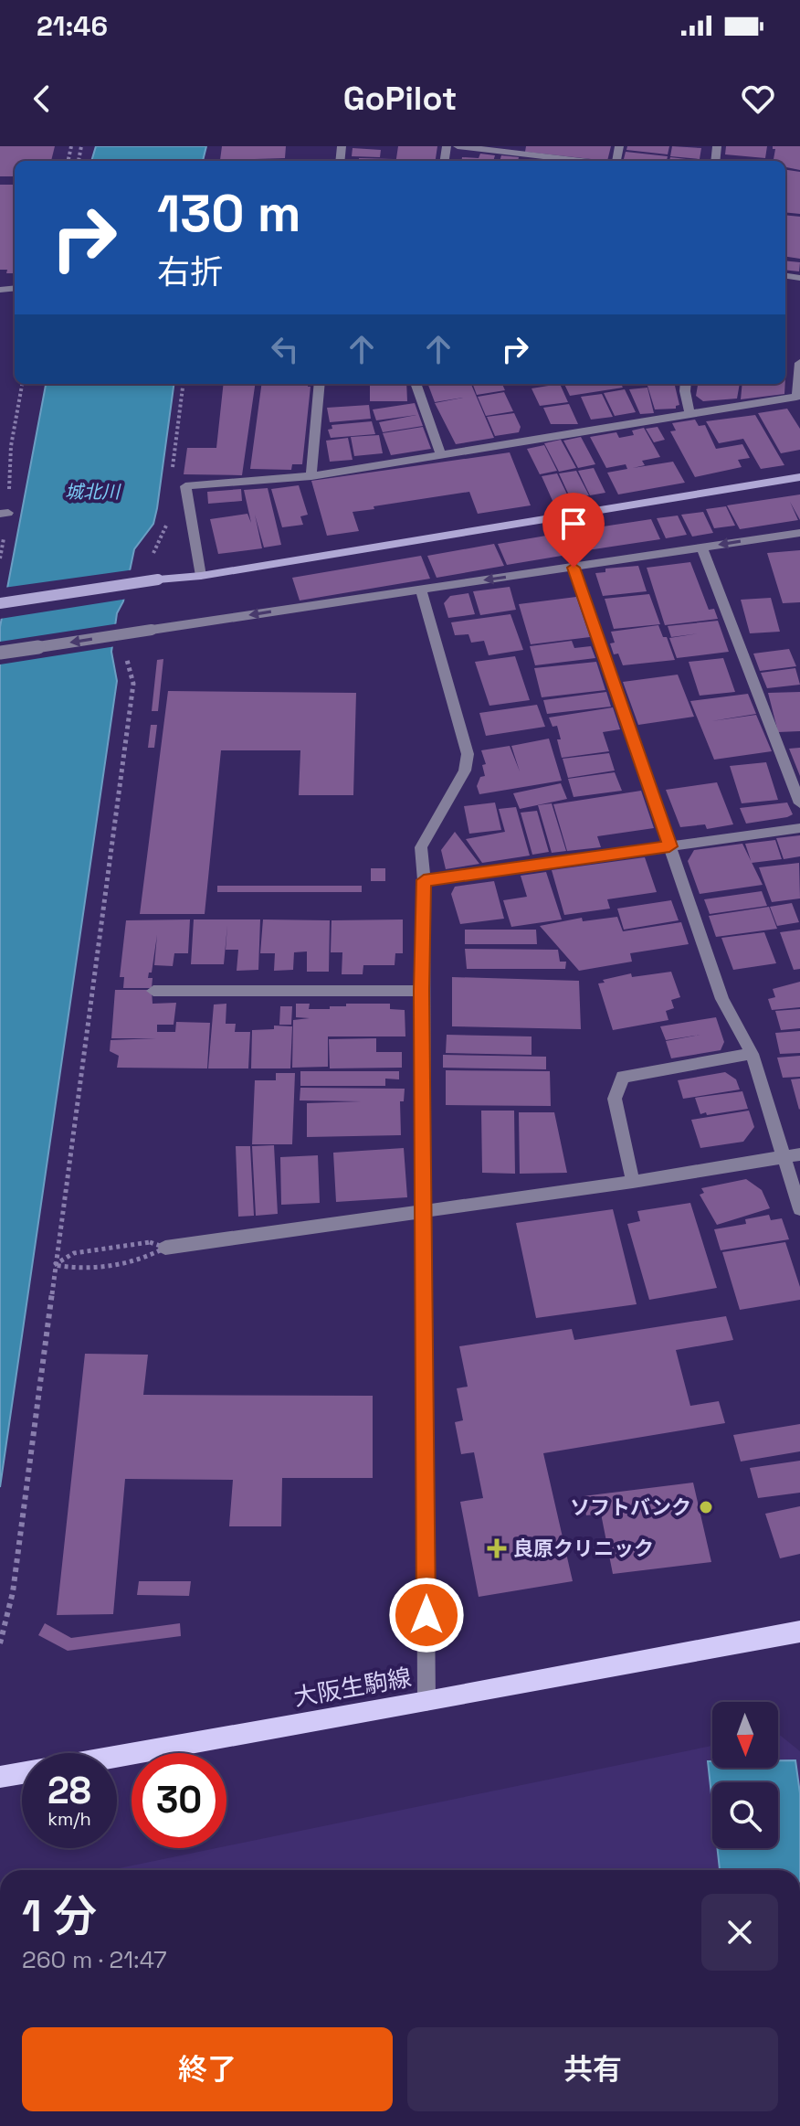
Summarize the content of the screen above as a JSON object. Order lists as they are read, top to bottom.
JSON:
{
  "streets": {
    "main road": ["大阪生駒線"]
  },
  "water": ["城北川"],
  "places": {
    "other": ["ソフトバンク"],
    "health": ["良原クリニック"]
  },
  "north": "bottom",
  "page": {
    "status": "21:46",
    "header": "GoPilot",
    "turn": ["130 m", "右折"],
    "speed": "28 km/h",
    "limit": "30",
    "heading": ["1 分", "260 m · 21:47"],
    "buttons": ["終了", "共有"]
  }
}
